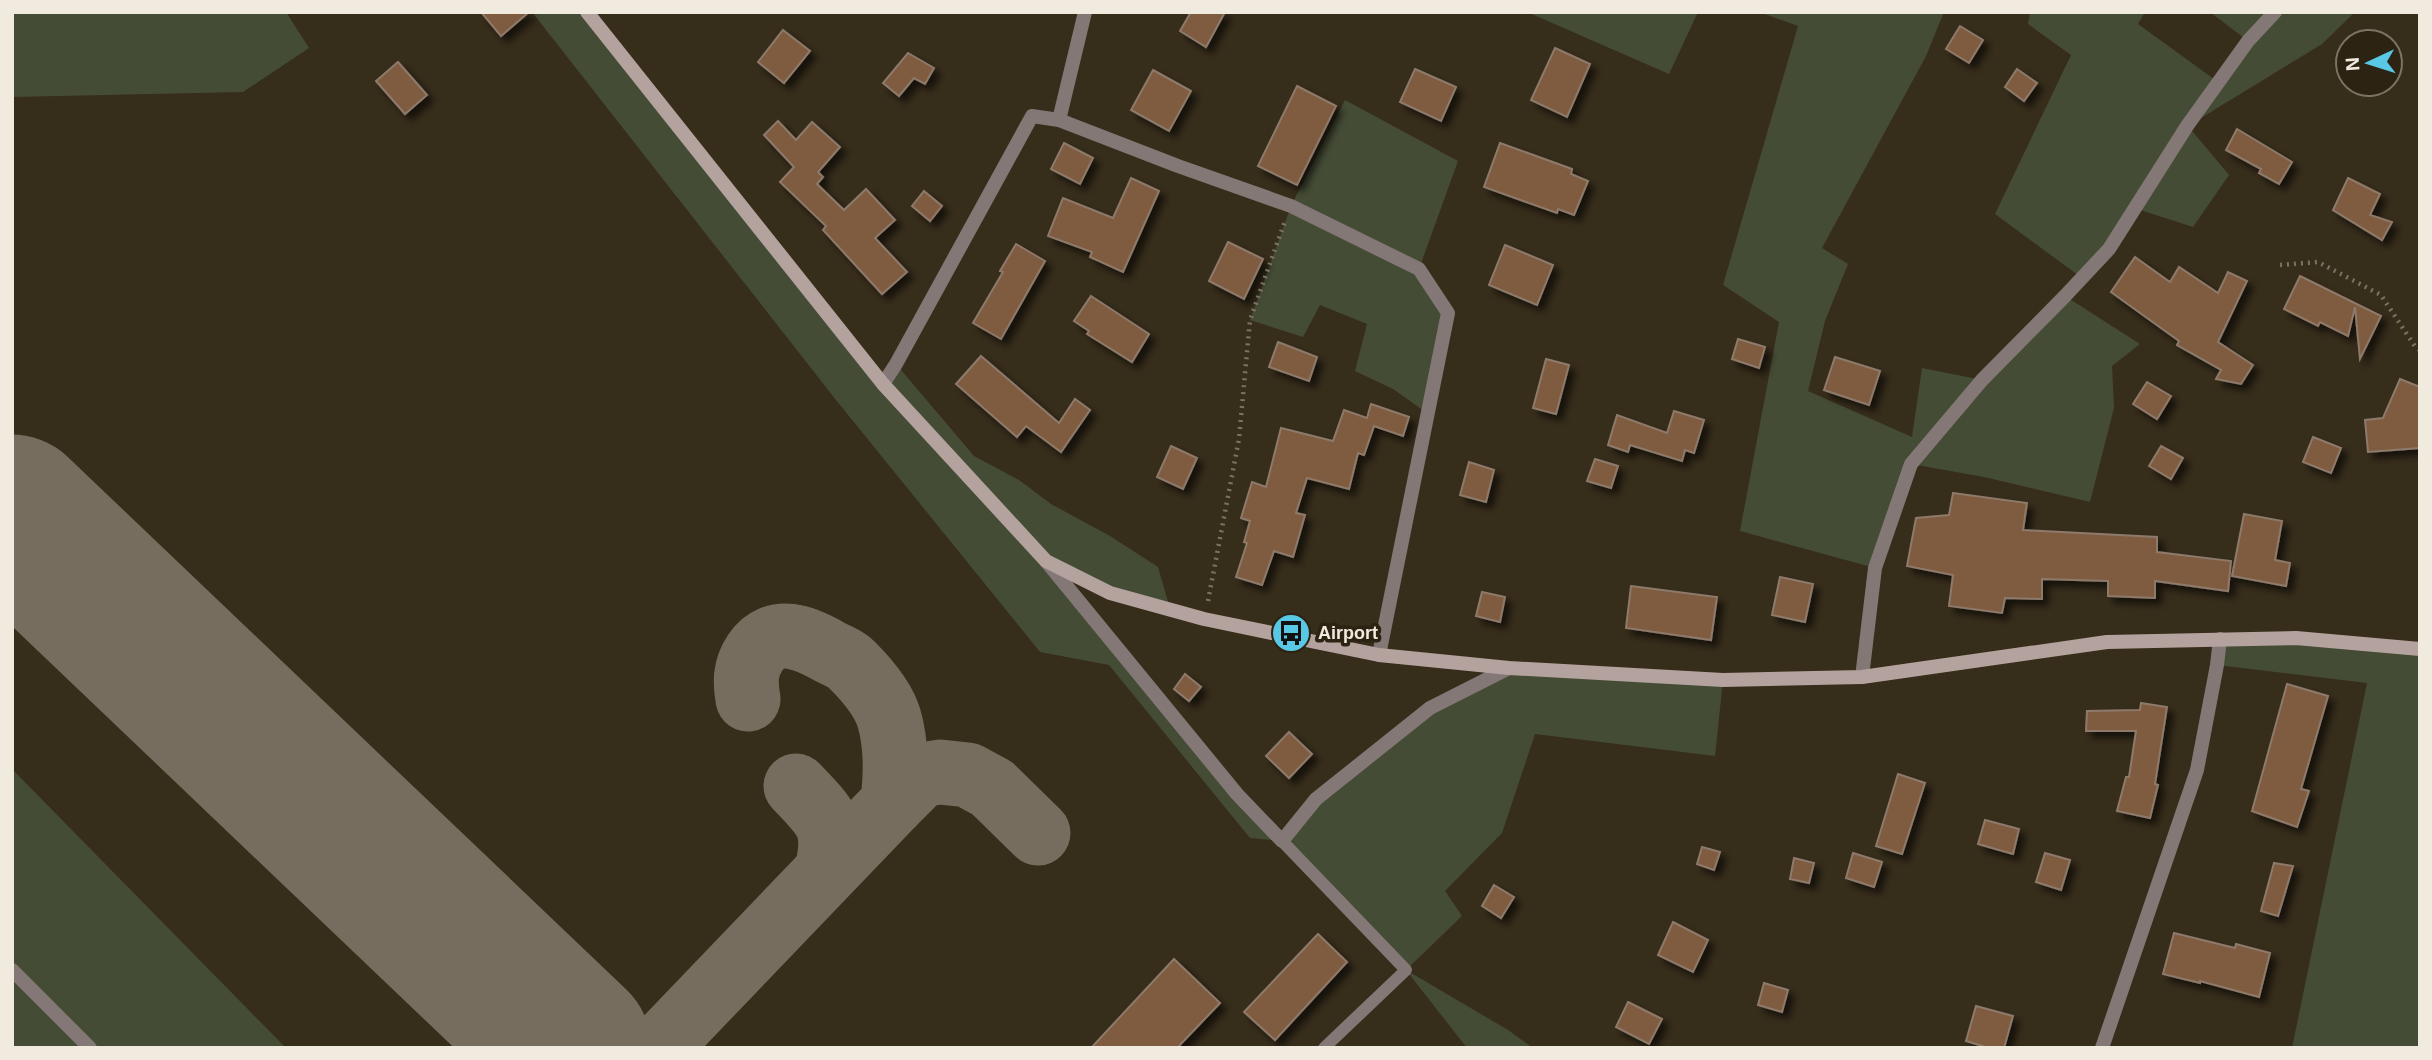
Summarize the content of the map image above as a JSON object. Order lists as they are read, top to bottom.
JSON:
{
  "places": {
    "bus stop": ["Airport"]
  },
  "north": "left"
}
